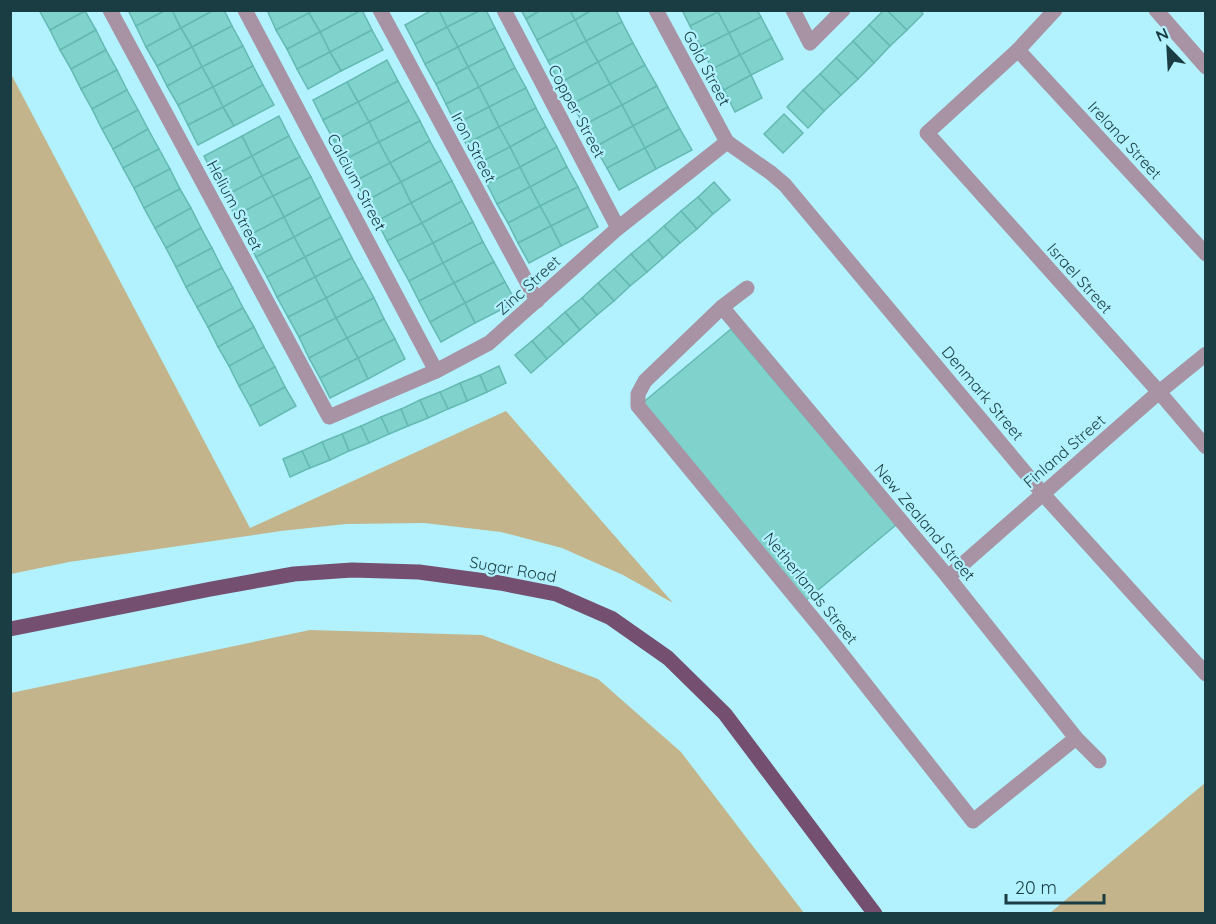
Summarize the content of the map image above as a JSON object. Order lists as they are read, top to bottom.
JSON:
{
  "streets": {
    "main road": ["Sugar Road"],
    "street": [
      "Gold Street",
      "Copper Street",
      "Ireland Street",
      "Iron Street",
      "Calcium Street",
      "Helium Street",
      "Israel Street",
      "Zinc Street",
      "Denmark Street",
      "Finland Street",
      "New Zealand Street",
      "Netherlands Street"
    ]
  },
  "crossings": [
    ["Gold Street", "Zinc Street"],
    ["Gold Street", "Denmark Street"],
    ["Copper Street", "Zinc Street"],
    ["Ireland Street", "Israel Street"],
    ["Iron Street", "Zinc Street"],
    ["Calcium Street", "Zinc Street"],
    ["Helium Street", "Zinc Street"],
    ["Israel Street", "Finland Street"],
    ["Zinc Street", "Denmark Street"],
    ["Denmark Street", "Finland Street"],
    ["Finland Street", "New Zealand Street"],
    ["New Zealand Street", "Netherlands Street"]
  ],
  "scale_bar": "20 m",
  "north": "top left"
}
